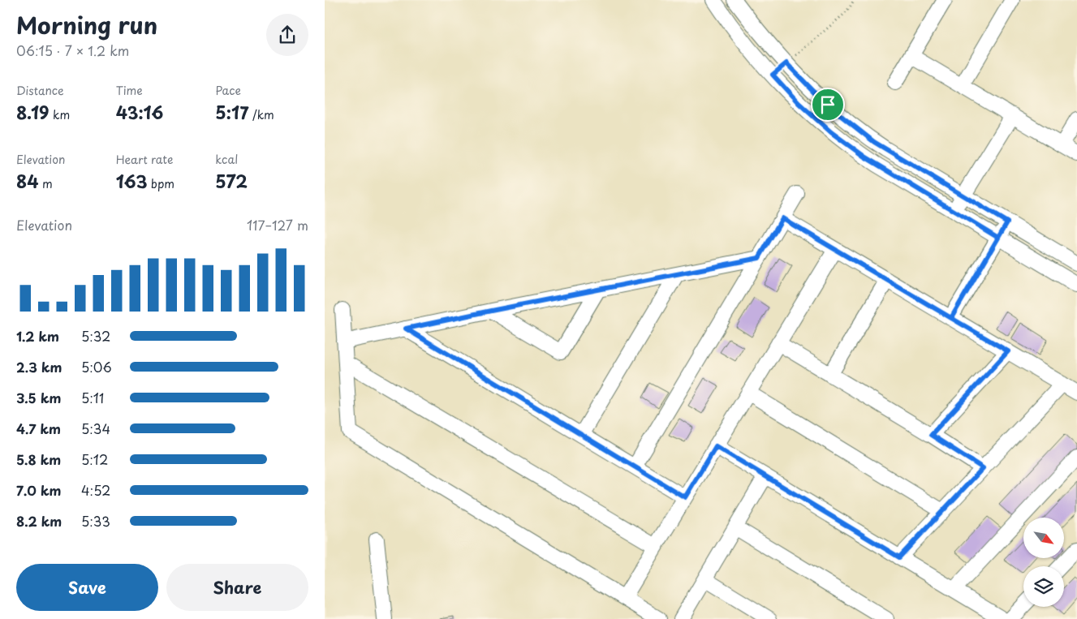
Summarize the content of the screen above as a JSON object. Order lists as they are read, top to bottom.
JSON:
{
  "north": "bottom right",
  "page": {
    "heading": ["Morning run", "06:15 · 7 × 1.2 km"],
    "stats": [
      ["Distance", "8.19 km"],
      ["Time", "43:16"],
      ["Pace", "5:17 /km"],
      ["Elevation", "84 m"],
      ["Heart rate", "163 bpm"],
      ["kcal", "572"]
    ],
    "chart": ["Elevation", "117–127 m"],
    "list": [
      {
        "name": "1.2 km",
        "note": "5:32"
      },
      {
        "name": "2.3 km",
        "note": "5:06"
      },
      {
        "name": "3.5 km",
        "note": "5:11"
      },
      {
        "name": "4.7 km",
        "note": "5:34"
      },
      {
        "name": "5.8 km",
        "note": "5:12"
      },
      {
        "name": "7.0 km",
        "note": "4:52"
      },
      {
        "name": "8.2 km",
        "note": "5:33"
      }
    ],
    "buttons": ["Save", "Share"]
  }
}
